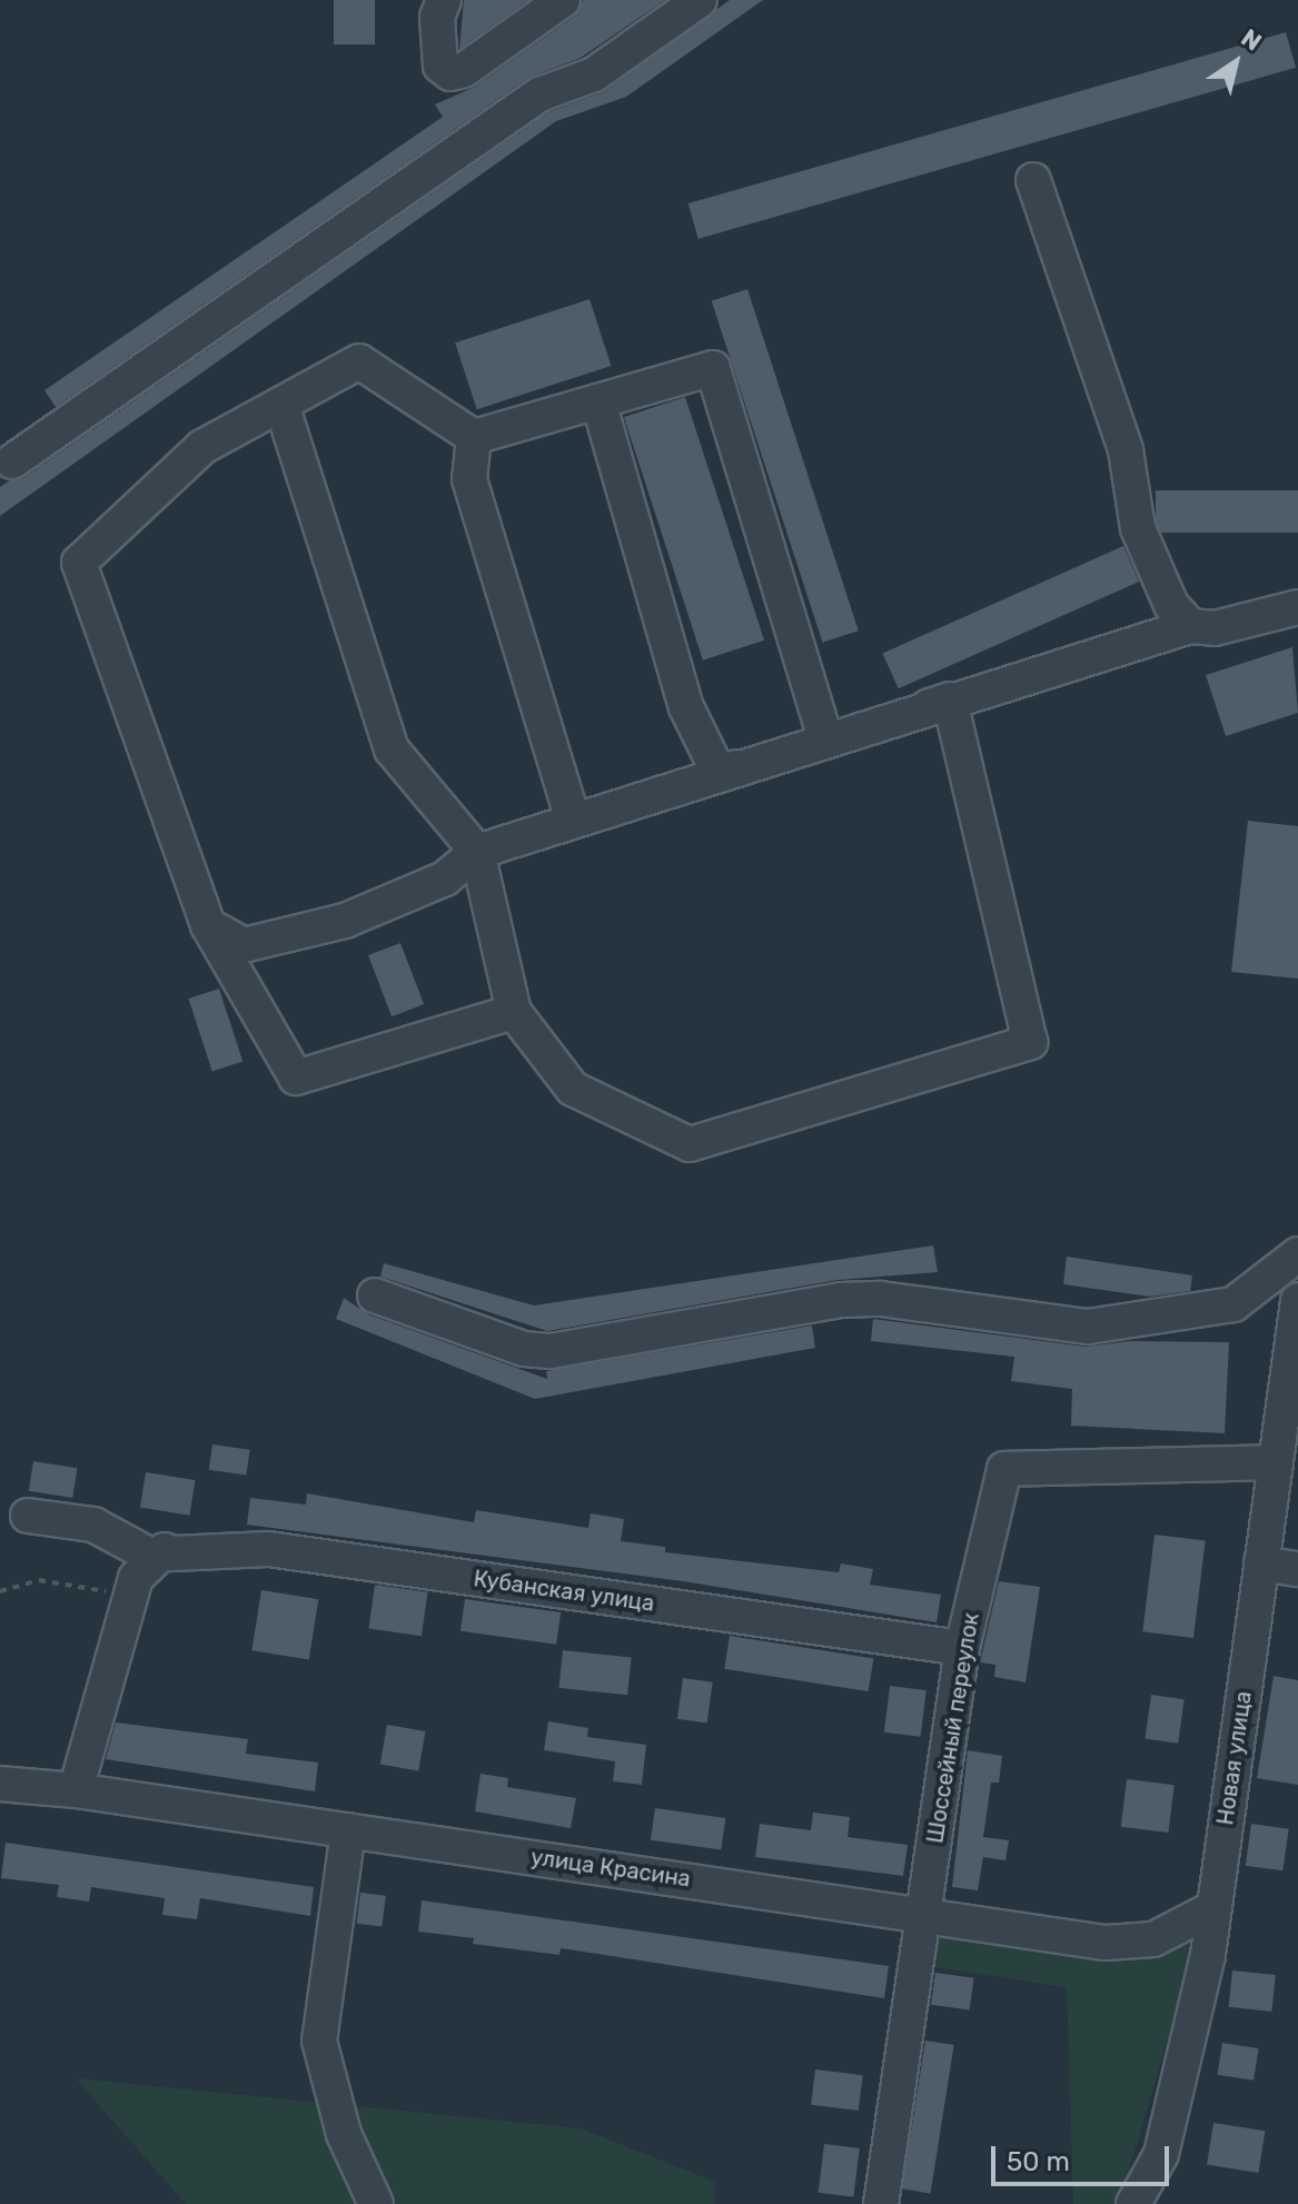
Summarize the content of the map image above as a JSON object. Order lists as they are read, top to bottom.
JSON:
{
  "streets": {
    "street": [
      "Кубанская улица",
      "Шоссейный переулок",
      "Новая улица",
      "улица Красина"
    ]
  },
  "crossings": [
    ["Кубанская улица", "Шоссейный переулок"],
    ["Шоссейный переулок", "Новая улица"],
    ["Шоссейный переулок", "улица Красина"],
    ["Новая улица", "улица Красина"]
  ],
  "scale_bar": "50 m",
  "north": "top right"
}
